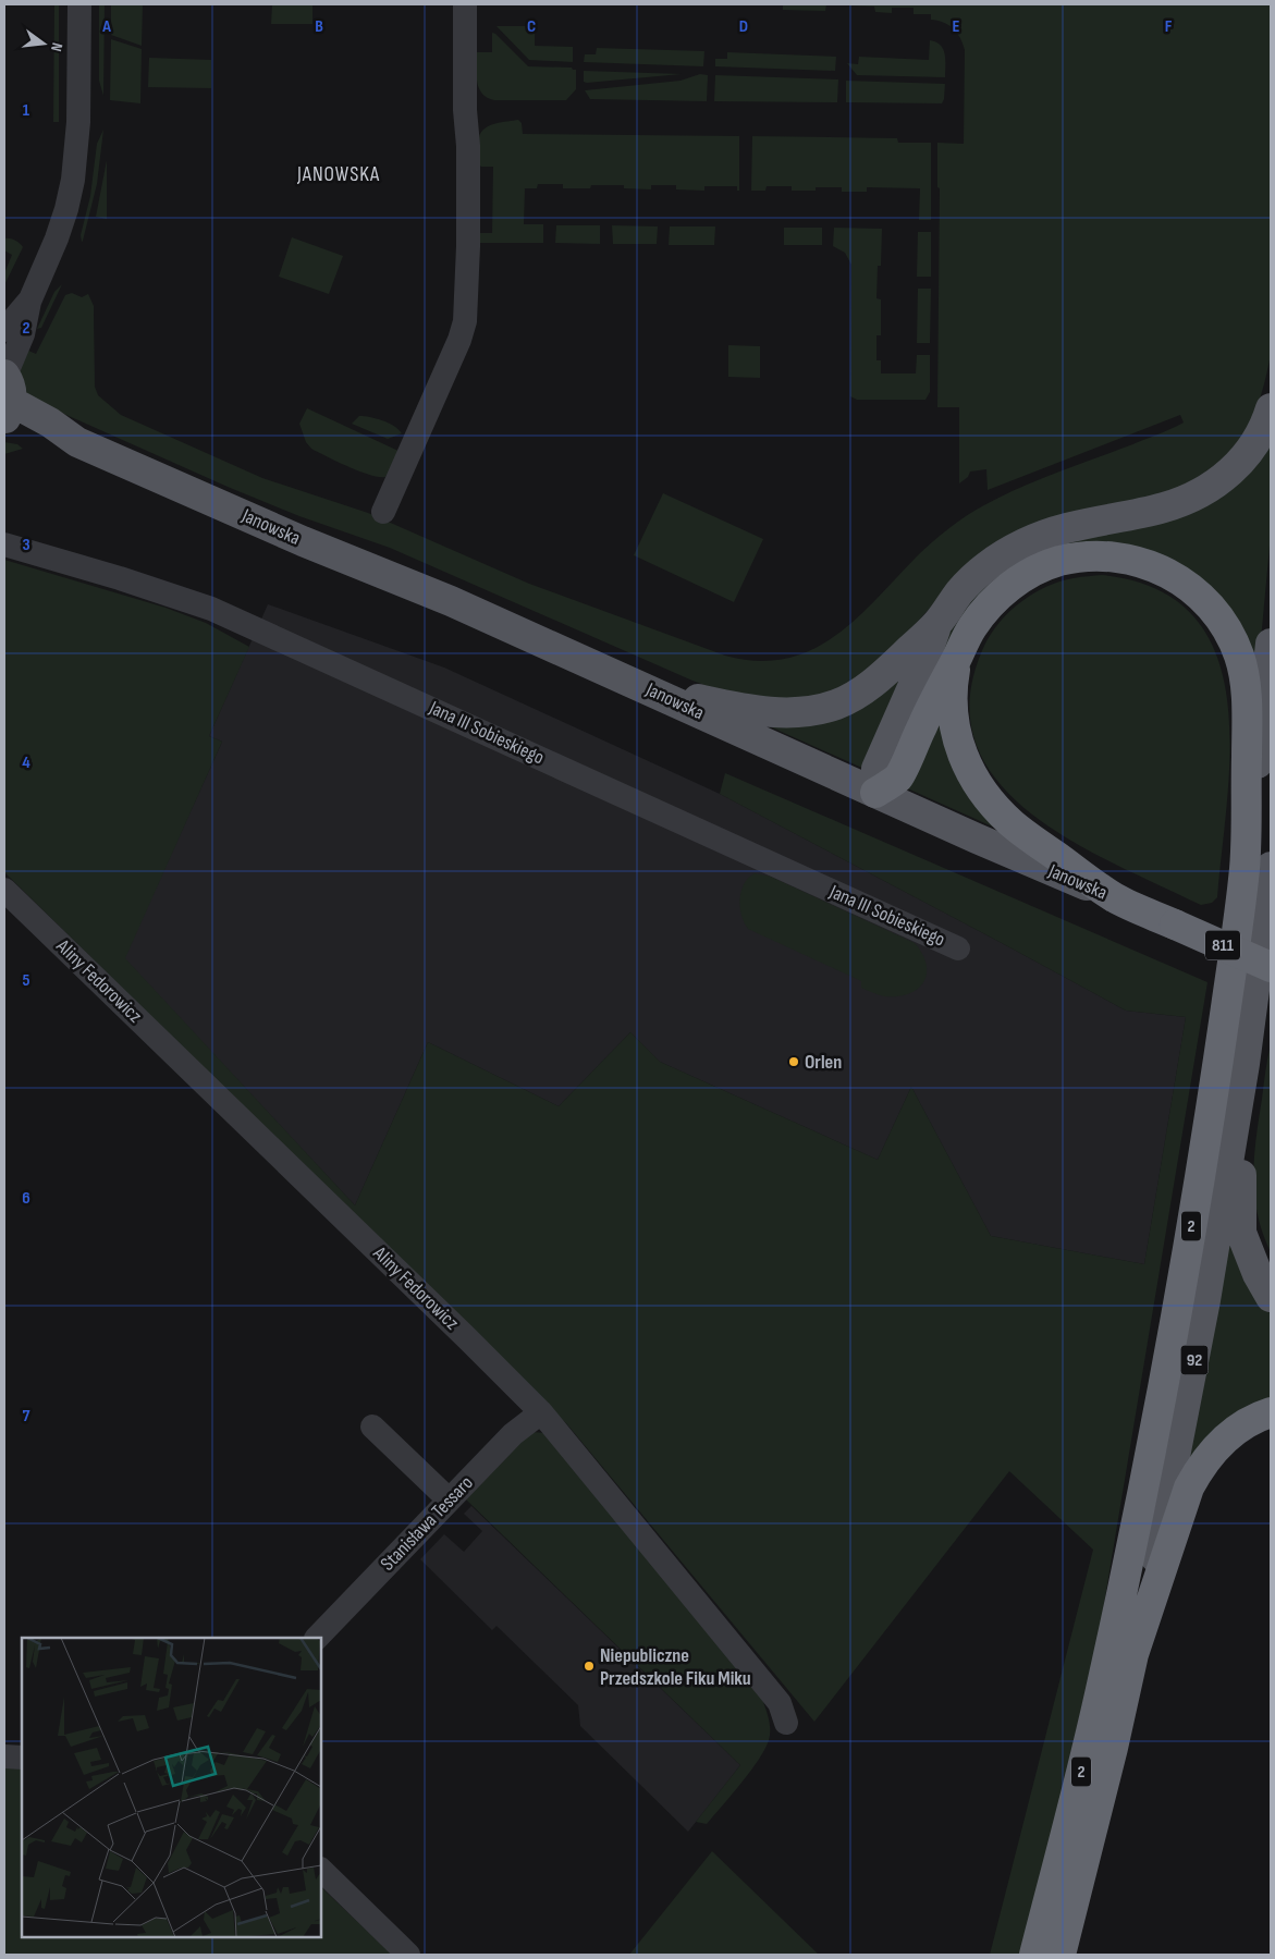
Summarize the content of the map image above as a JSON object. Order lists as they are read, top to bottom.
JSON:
{
  "streets": {
    "highway": ["Janowska", "811", "2"],
    "main road": ["92"],
    "street": ["Jana III Sobieskiego", "Aliny Fedorowicz", "Stanisława Tessaro"]
  },
  "crossings": [
    ["Aliny Fedorowicz", "Stanisława Tessaro"],
    ["2", "92"]
  ],
  "districts": ["JANOWSKA"],
  "places": ["Orlen", "Niepubliczne Przedszkole Fiku Miku"],
  "north": "right",
  "grid": {
    "columns": [
      "A",
      "B",
      "C",
      "D",
      "E",
      "F"
    ],
    "rows": [
      "1",
      "2",
      "3",
      "4",
      "5",
      "6",
      "7"
    ]
  }
}
